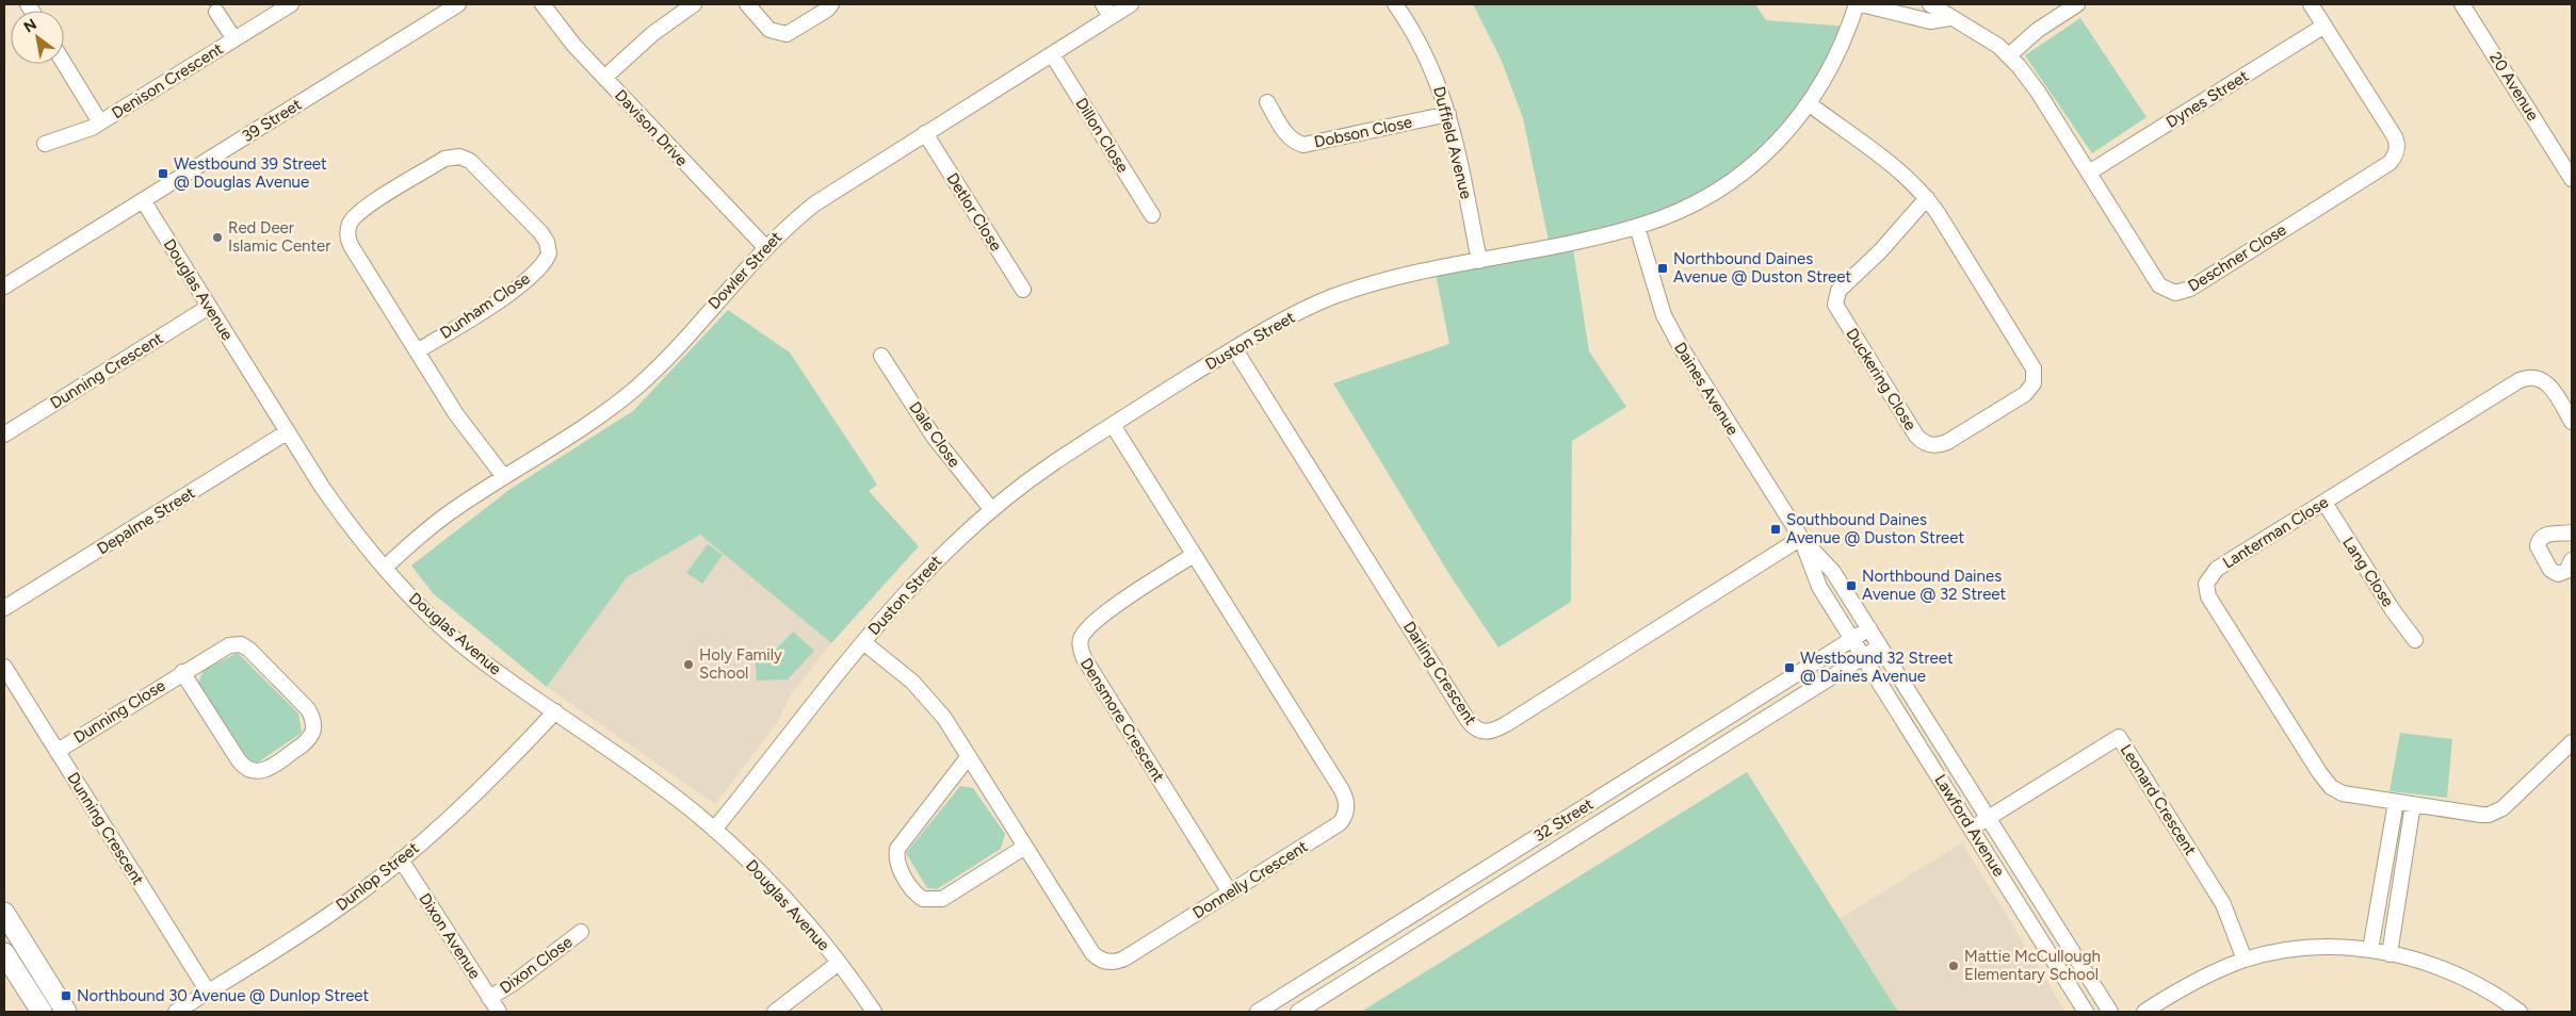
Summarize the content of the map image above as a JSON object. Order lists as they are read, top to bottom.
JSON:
{
  "streets": {
    "street": [
      "Denison Crescent",
      "20 Avenue",
      "Dynes Street",
      "39 Street",
      "Davison Drive",
      "Dobson Close",
      "Dillon Close",
      "Duffield Avenue",
      "Detlor Close",
      "Deschner Close",
      "Dowler Street",
      "Douglas Avenue",
      "Dunham Close",
      "Duston Street",
      "Dunning Crescent",
      "Duckering Close",
      "Daines Avenue",
      "Dale Close",
      "Depalme Street",
      "Lanterman Close",
      "Lang Close",
      "Darling Crescent",
      "Dunning Close",
      "Densmore Crescent",
      "Leonard Crescent",
      "32 Street",
      "Lawford Avenue",
      "Dunlop Street",
      "Donnelly Crescent",
      "Dixon Avenue",
      "Dixon Close"
    ]
  },
  "crossings": [
    ["Dynes Street", "Deschner Close"],
    ["39 Street", "Douglas Avenue"],
    ["Davison Drive", "Dowler Street"],
    ["Dobson Close", "Duffield Avenue"],
    ["Dillon Close", "Dowler Street"],
    ["Duffield Avenue", "Duston Street"],
    ["Detlor Close", "Dowler Street"],
    ["Deschner Close", "Duston Street"],
    ["Dowler Street", "Douglas Avenue"],
    ["Dowler Street", "Dunham Close"],
    ["Douglas Avenue", "Duston Street"],
    ["Douglas Avenue", "Dunning Crescent"],
    ["Douglas Avenue", "Depalme Street"],
    ["Douglas Avenue", "Dunlop Street"],
    ["Duston Street", "Duckering Close"],
    ["Duston Street", "Daines Avenue"],
    ["Duston Street", "Dale Close"],
    ["Duston Street", "Darling Crescent"],
    ["Duston Street", "Donnelly Crescent"],
    ["Dunning Crescent", "Dunning Close"],
    ["Dunning Crescent", "Dunlop Street"],
    ["Daines Avenue", "Darling Crescent"],
    ["Daines Avenue", "32 Street"],
    ["Daines Avenue", "Lawford Avenue"],
    ["Lanterman Close", "Lang Close"],
    ["Densmore Crescent", "Donnelly Crescent"],
    ["Leonard Crescent", "Lawford Avenue"],
    ["32 Street", "Lawford Avenue"],
    ["Dunlop Street", "Dixon Avenue"],
    ["Dixon Avenue", "Dixon Close"]
  ],
  "places": {
    "transit": [
      "Westbound 39 Street @ Douglas Avenue",
      "Northbound Daines Avenue @ Duston Street",
      "Southbound Daines Avenue @ Duston Street",
      "Northbound Daines Avenue @ 32 Street",
      "Westbound 32 Street @ Daines Avenue",
      "Northbound 30 Avenue @ Dunlop Street"
    ],
    "other": ["Red Deer Islamic Center", "Holy Family School", "Mattie McCullough Elementary School"]
  },
  "north": "top left"
}
